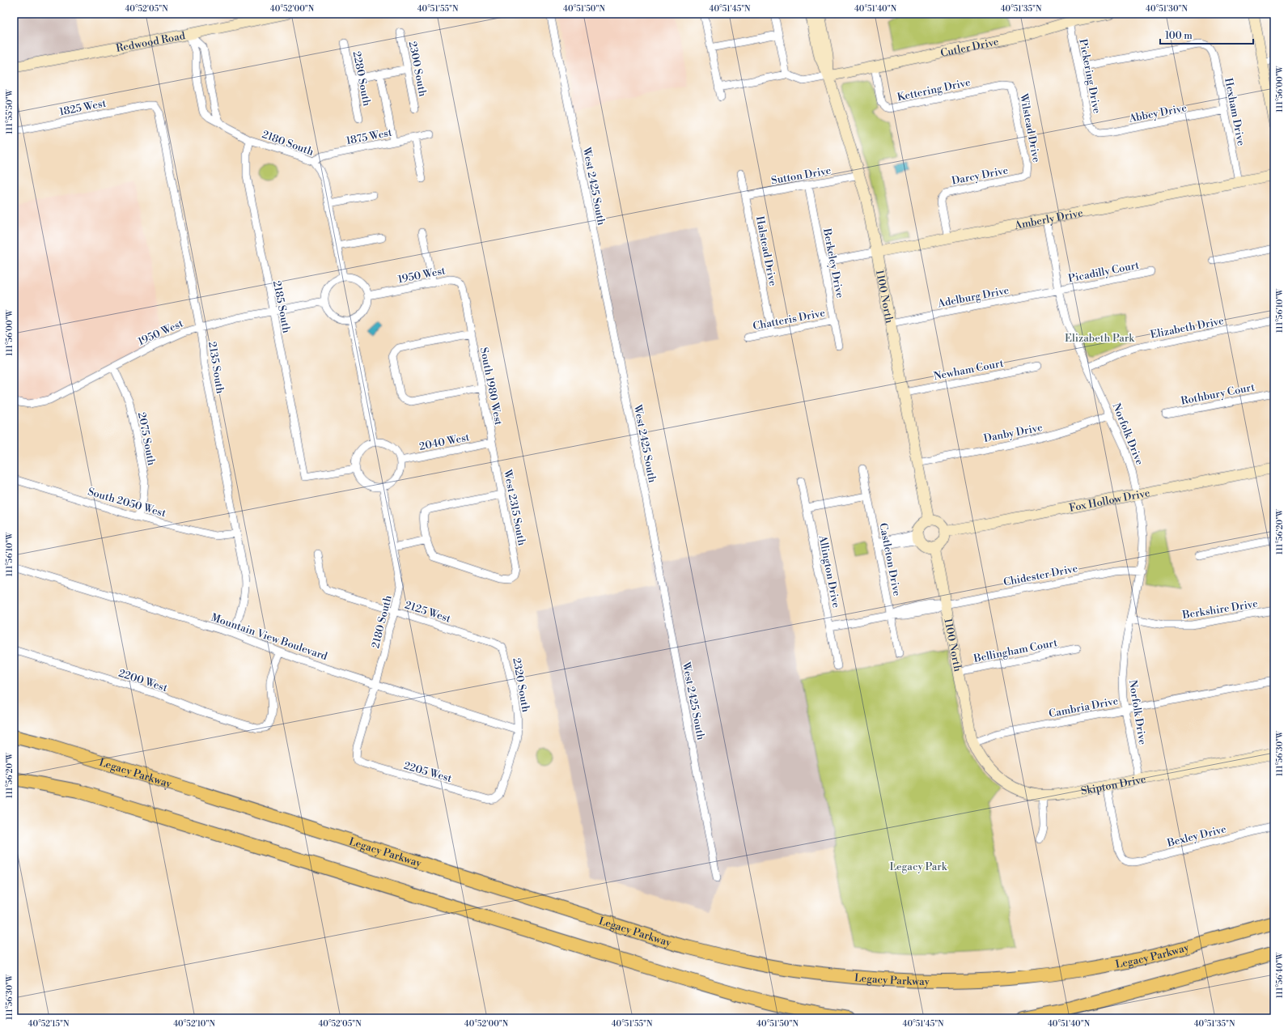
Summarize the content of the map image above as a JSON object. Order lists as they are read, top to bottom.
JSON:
{
  "streets": {
    "highway": ["Legacy Parkway"],
    "street": [
      "Redwood Road",
      "Cutler Drive",
      "2300 South",
      "Pickering Drive",
      "2280 South",
      "Kettering Drive",
      "1825 West",
      "Hexham Drive",
      "Abbey Drive",
      "Wilstead Drive",
      "1875 West",
      "2180 South",
      "Sutton Drive",
      "Darcy Drive",
      "West 2425 South",
      "Amberly Drive",
      "Halstead Drive",
      "Berkeley Drive",
      "Picadilly Court",
      "1950 West",
      "Adelburg Drive",
      "1100 North",
      "2185 South",
      "Chatteris Drive",
      "Elizabeth Drive",
      "2135 South",
      "Newham Court",
      "South 1980 West",
      "Rothbury Court",
      "Danby Drive",
      "Norfolk Drive",
      "2075 South",
      "2040 West",
      "Fox Hollow Drive",
      "South 2050 West",
      "West 2315 South",
      "Castleton Drive",
      "Allington Drive",
      "Chidester Drive",
      "Berkshire Drive",
      "2125 West",
      "Mountain View Boulevard",
      "Bellingham Court",
      "2200 West",
      "2320 South",
      "Cambria Drive",
      "2205 West",
      "Skipton Drive",
      "Bexley Drive"
    ]
  },
  "crossings": [
    ["Redwood Road", "2180 South"],
    ["Cutler Drive", "Pickering Drive"],
    ["Cutler Drive", "Kettering Drive"],
    ["Cutler Drive", "1100 North"],
    ["Pickering Drive", "Hexham Drive"],
    ["Pickering Drive", "Abbey Drive"],
    ["Kettering Drive", "Wilstead Drive"],
    ["1825 West", "2135 South"],
    ["Hexham Drive", "Abbey Drive"],
    ["Hexham Drive", "Amberly Drive"],
    ["Wilstead Drive", "Darcy Drive"],
    ["1875 West", "2180 South"],
    ["2180 South", "1950 West"],
    ["2180 South", "2185 South"],
    ["2180 South", "2040 West"],
    ["2180 South", "2125 West"],
    ["2180 South", "Mountain View Boulevard"],
    ["2180 South", "2205 West"],
    ["Sutton Drive", "Halstead Drive"],
    ["Sutton Drive", "Berkeley Drive"],
    ["Sutton Drive", "1100 North"],
    ["Darcy Drive", "Amberly Drive"],
    ["Amberly Drive", "Berkeley Drive"],
    ["Amberly Drive", "1100 North"],
    ["Amberly Drive", "Norfolk Drive"],
    ["Halstead Drive", "Chatteris Drive"],
    ["Berkeley Drive", "Chatteris Drive"],
    ["Picadilly Court", "Adelburg Drive"],
    ["Picadilly Court", "Norfolk Drive"],
    ["1950 West", "2185 South"],
    ["1950 West", "2135 South"],
    ["1950 West", "South 1980 West"],
    ["1950 West", "2075 South"],
    ["Adelburg Drive", "1100 North"],
    ["Adelburg Drive", "Norfolk Drive"],
    ["1100 North", "Newham Court"],
    ["1100 North", "Danby Drive"],
    ["1100 North", "Fox Hollow Drive"],
    ["1100 North", "Chidester Drive"],
    ["1100 North", "Bellingham Court"],
    ["1100 North", "Cambria Drive"],
    ["1100 North", "Skipton Drive"],
    ["2185 South", "2040 West"],
    ["Elizabeth Drive", "Norfolk Drive"],
    ["2135 South", "South 2050 West"],
    ["2135 South", "Mountain View Boulevard"],
    ["South 1980 West", "2040 West"],
    ["South 1980 West", "West 2315 South"],
    ["Danby Drive", "Norfolk Drive"],
    ["Norfolk Drive", "Fox Hollow Drive"],
    ["Norfolk Drive", "Chidester Drive"],
    ["Norfolk Drive", "Berkshire Drive"],
    ["Norfolk Drive", "Cambria Drive"],
    ["Norfolk Drive", "Skipton Drive"],
    ["2075 South", "South 2050 West"],
    ["2040 West", "West 2315 South"],
    ["Castleton Drive", "Chidester Drive"],
    ["Allington Drive", "Chidester Drive"],
    ["2125 West", "2320 South"],
    ["Mountain View Boulevard", "2200 West"],
    ["Mountain View Boulevard", "2320 South"],
    ["2320 South", "2205 West"],
    ["Cambria Drive", "Skipton Drive"],
    ["Skipton Drive", "Bexley Drive"]
  ],
  "parks": ["Elizabeth Park", "Legacy Park"],
  "scale_bar": "100 m",
  "coordinates": [
    "40°52'05\"N",
    "40°52'00\"N",
    "40°51'55\"N",
    "40°51'50\"N",
    "40°51'45\"N",
    "40°51'40\"N",
    "40°51'35\"N",
    "40°51'30\"N",
    "111°56'00\"W",
    "111°55'50\"W",
    "111°56'10\"W",
    "111°56'20\"W",
    "111°56'30\"W",
    "111°56'40\"W",
    "40°52'15\"N",
    "40°52'10\"N"
  ]
}
